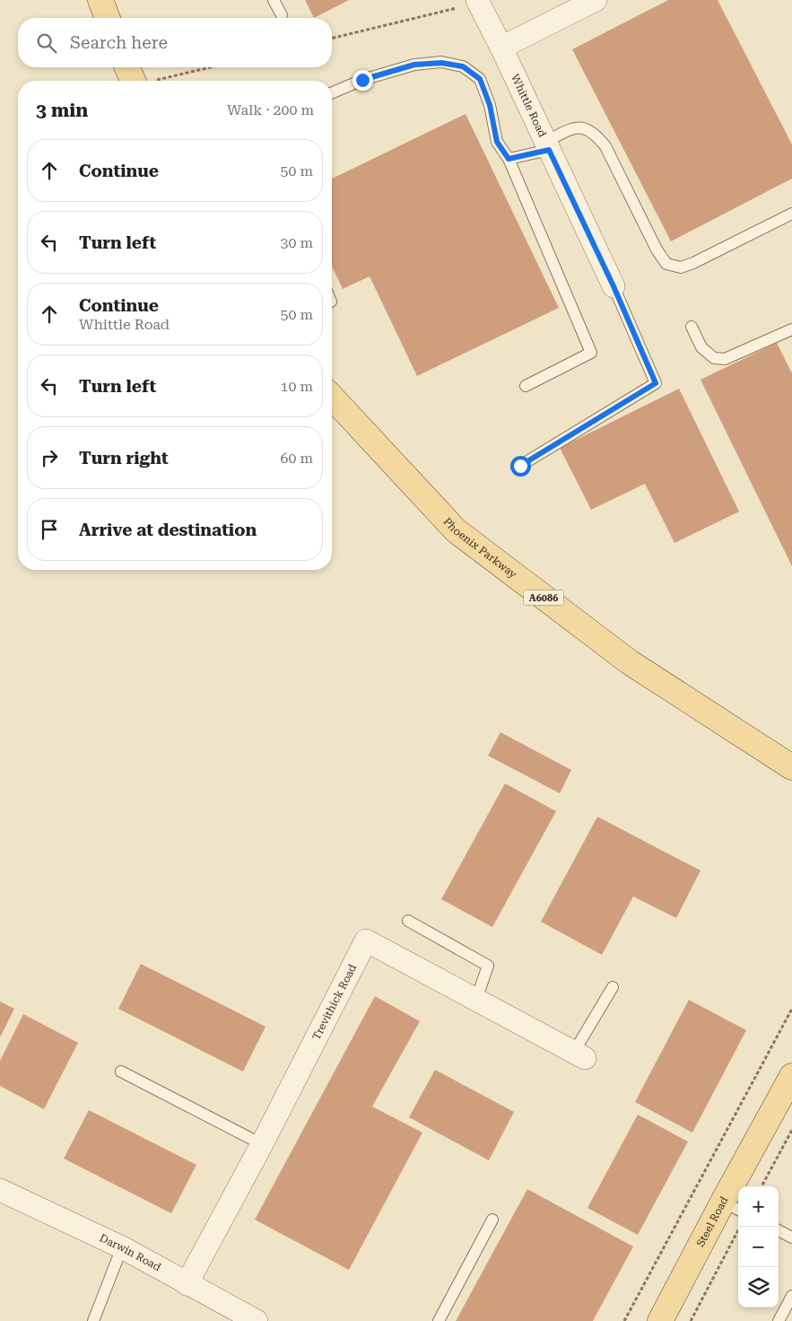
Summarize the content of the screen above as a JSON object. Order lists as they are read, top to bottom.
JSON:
{
  "streets": {
    "main road": ["Phoenix Parkway", "A6086", "Steel Road"],
    "street": ["Whittle Road", "Trevithick Road", "Darwin Road"]
  },
  "crossings": [
    ["Trevithick Road", "Darwin Road"]
  ],
  "page": {
    "search": "Search here",
    "heading": ["3 min", "Walk · 200 m"],
    "list": [
      ["Continue", "50 m"],
      ["Turn left", "30 m"],
      ["Continue", "Whittle Road", "50 m"],
      ["Turn left", "10 m"],
      ["Turn right", "60 m"],
      "Arrive at destination"
    ],
    "map_buttons": ["+", "−"]
  }
}
